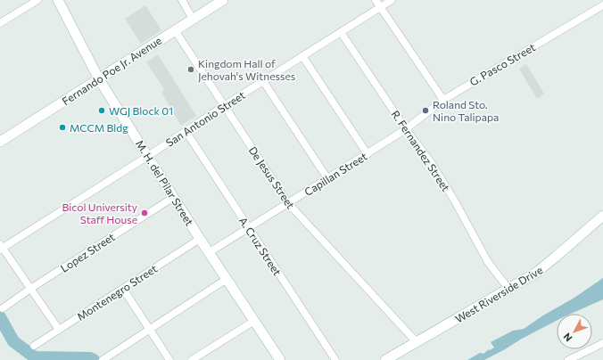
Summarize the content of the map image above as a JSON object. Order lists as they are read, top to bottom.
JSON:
{
  "streets": {
    "street": [
      "G. Pasco Street",
      "Fernando Poe Jr. Avenue",
      "San Antonio Street",
      "R. Fernandez Street",
      "Capillan Street",
      "De Jesus Street",
      "M. H. del Pilar Street",
      "A. Cruz Street",
      "Lopez Street",
      "Montenegro Street",
      "West Riverside Drive"
    ]
  },
  "crossings": [
    ["G. Pasco Street", "R. Fernandez Street"],
    ["G. Pasco Street", "Capillan Street"],
    ["Fernando Poe Jr. Avenue", "De Jesus Street"],
    ["Fernando Poe Jr. Avenue", "M. H. del Pilar Street"],
    ["San Antonio Street", "R. Fernandez Street"],
    ["San Antonio Street", "De Jesus Street"],
    ["San Antonio Street", "M. H. del Pilar Street"],
    ["San Antonio Street", "A. Cruz Street"],
    ["R. Fernandez Street", "Capillan Street"],
    ["R. Fernandez Street", "West Riverside Drive"],
    ["Capillan Street", "De Jesus Street"],
    ["Capillan Street", "M. H. del Pilar Street"],
    ["Capillan Street", "A. Cruz Street"],
    ["De Jesus Street", "West Riverside Drive"],
    ["M. H. del Pilar Street", "Lopez Street"],
    ["M. H. del Pilar Street", "Montenegro Street"]
  ],
  "places": [
    "Kingdom Hall of Jehovah's Witnesses",
    "WGJ Block 01",
    "Roland Sto. Nino Talipapa",
    "MCCM Bldg",
    "Bicol University Staff House"
  ],
  "north": "bottom left"
}
